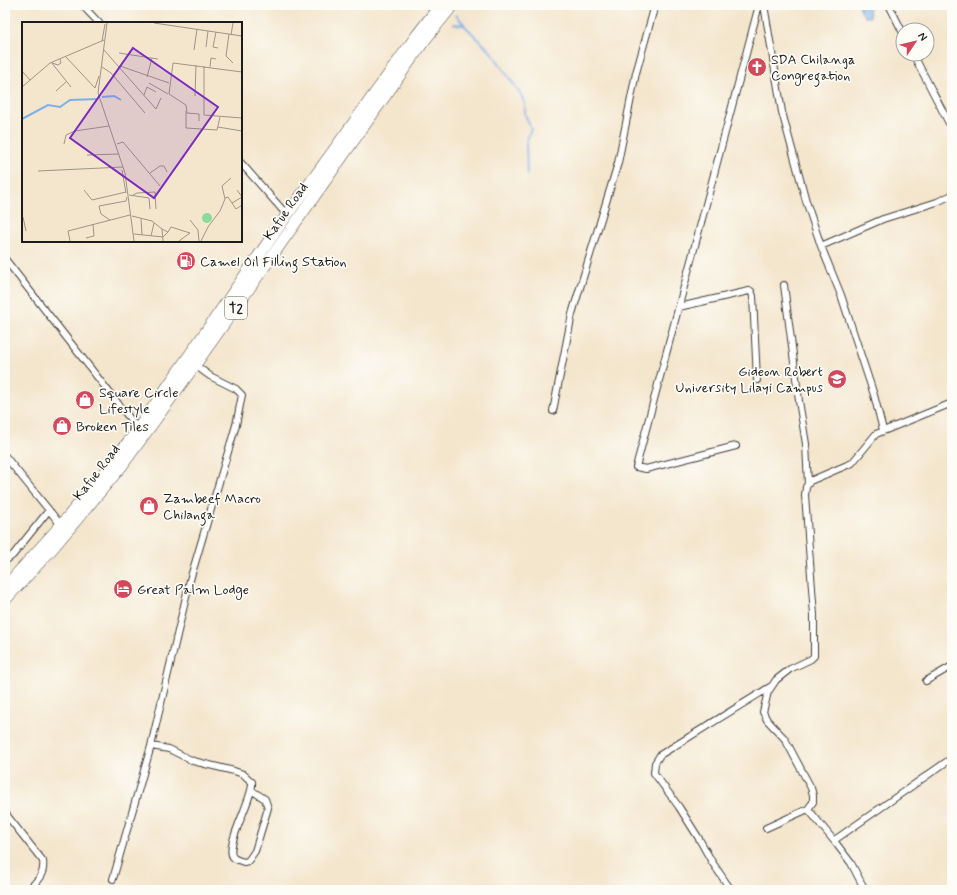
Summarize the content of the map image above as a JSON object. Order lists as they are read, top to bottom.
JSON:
{
  "streets": {
    "highway": ["Kafue Road", "T2"]
  },
  "places": {
    "church": ["SDA Chilanga Congregation"],
    "fuel station": ["Camel Oil Filling Station"],
    "school or university": ["Gideon Robert University Lilayi Campus"],
    "shop": ["Square Circle Lifestyle", "Broken Tiles", "Zambeef Macro Chilanga"],
    "hotel": ["Great Palm Lodge"]
  },
  "north": "top right"
}
